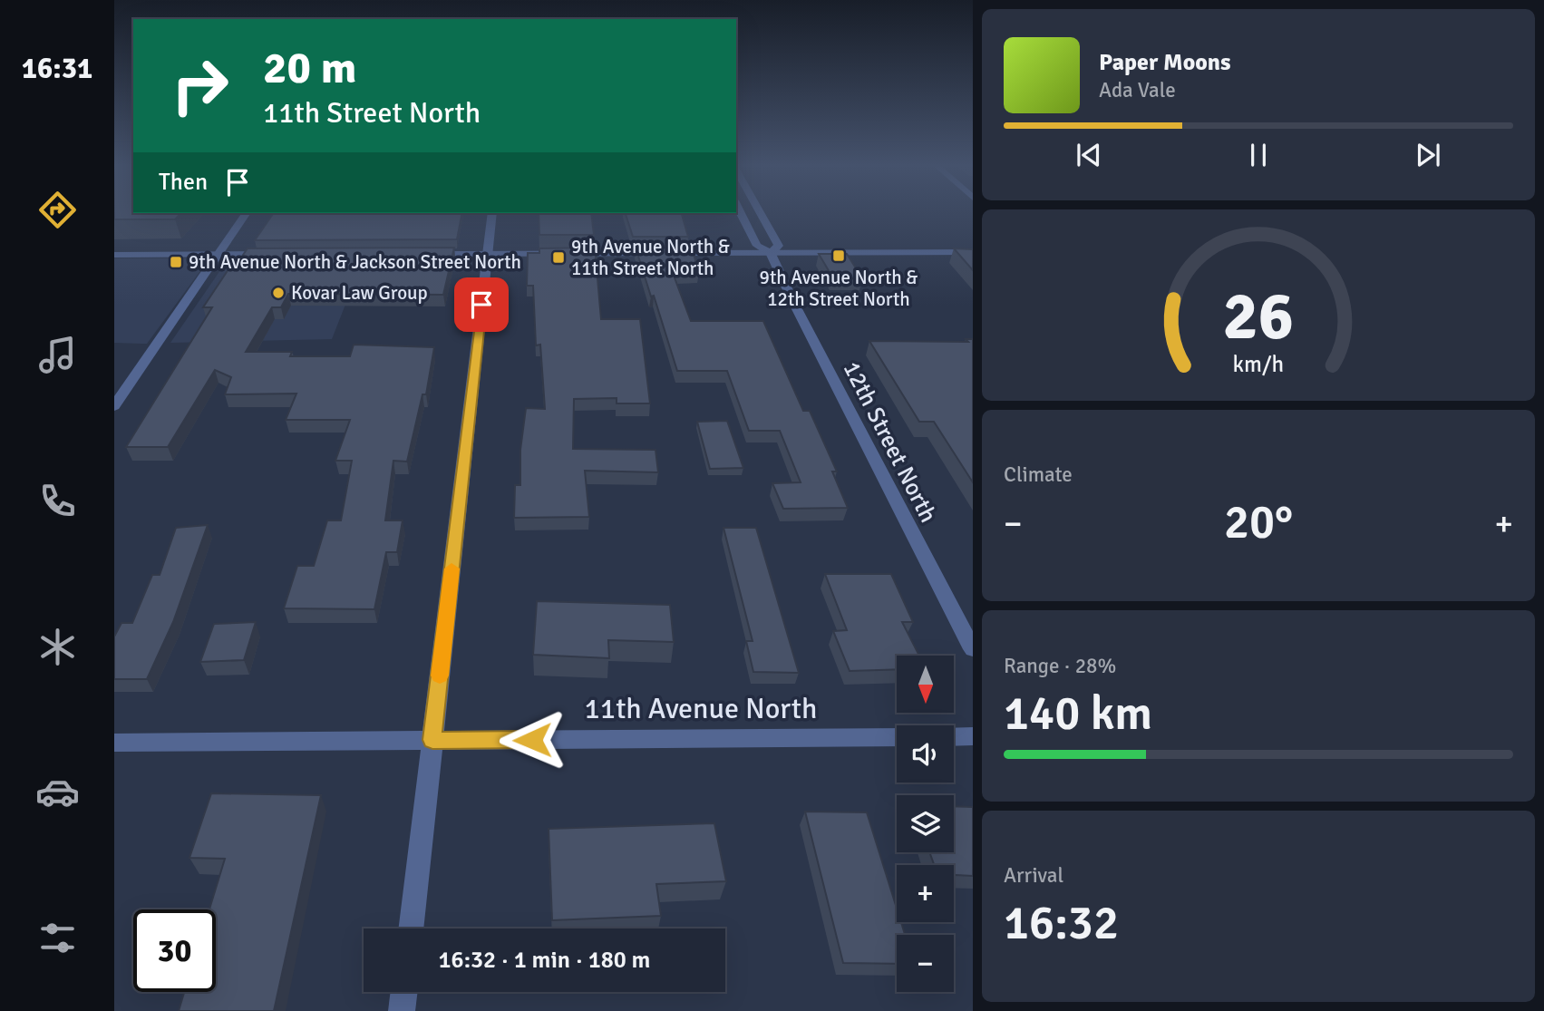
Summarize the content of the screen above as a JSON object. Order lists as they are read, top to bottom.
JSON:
{
  "streets": {
    "street": ["12th Street North", "11th Avenue North"]
  },
  "places": {
    "transit": ["9th Avenue North & 12th Street North", "9th Avenue North & 11th Street North", "9th Avenue North & Jackson Street North"],
    "other": ["Kovar Law Group"]
  },
  "north": "bottom",
  "page": {
    "tabs": "16:31",
    "turn": ["20 m", "11th Street North"],
    "song": ["Paper Moons", "Ada Vale"],
    "then": "Then",
    "tile": [
      "Climate",
      ["Range · 28%", "140 km"],
      ["Arrival", "16:32"]
    ],
    "heat": ["−", "20°", "+"],
    "map_buttons": ["+", "−"],
    "limit": "30",
    "trip": "16:32 · 1 min · 180 m",
    "gauge": ["26", "km/h"]
  }
}
